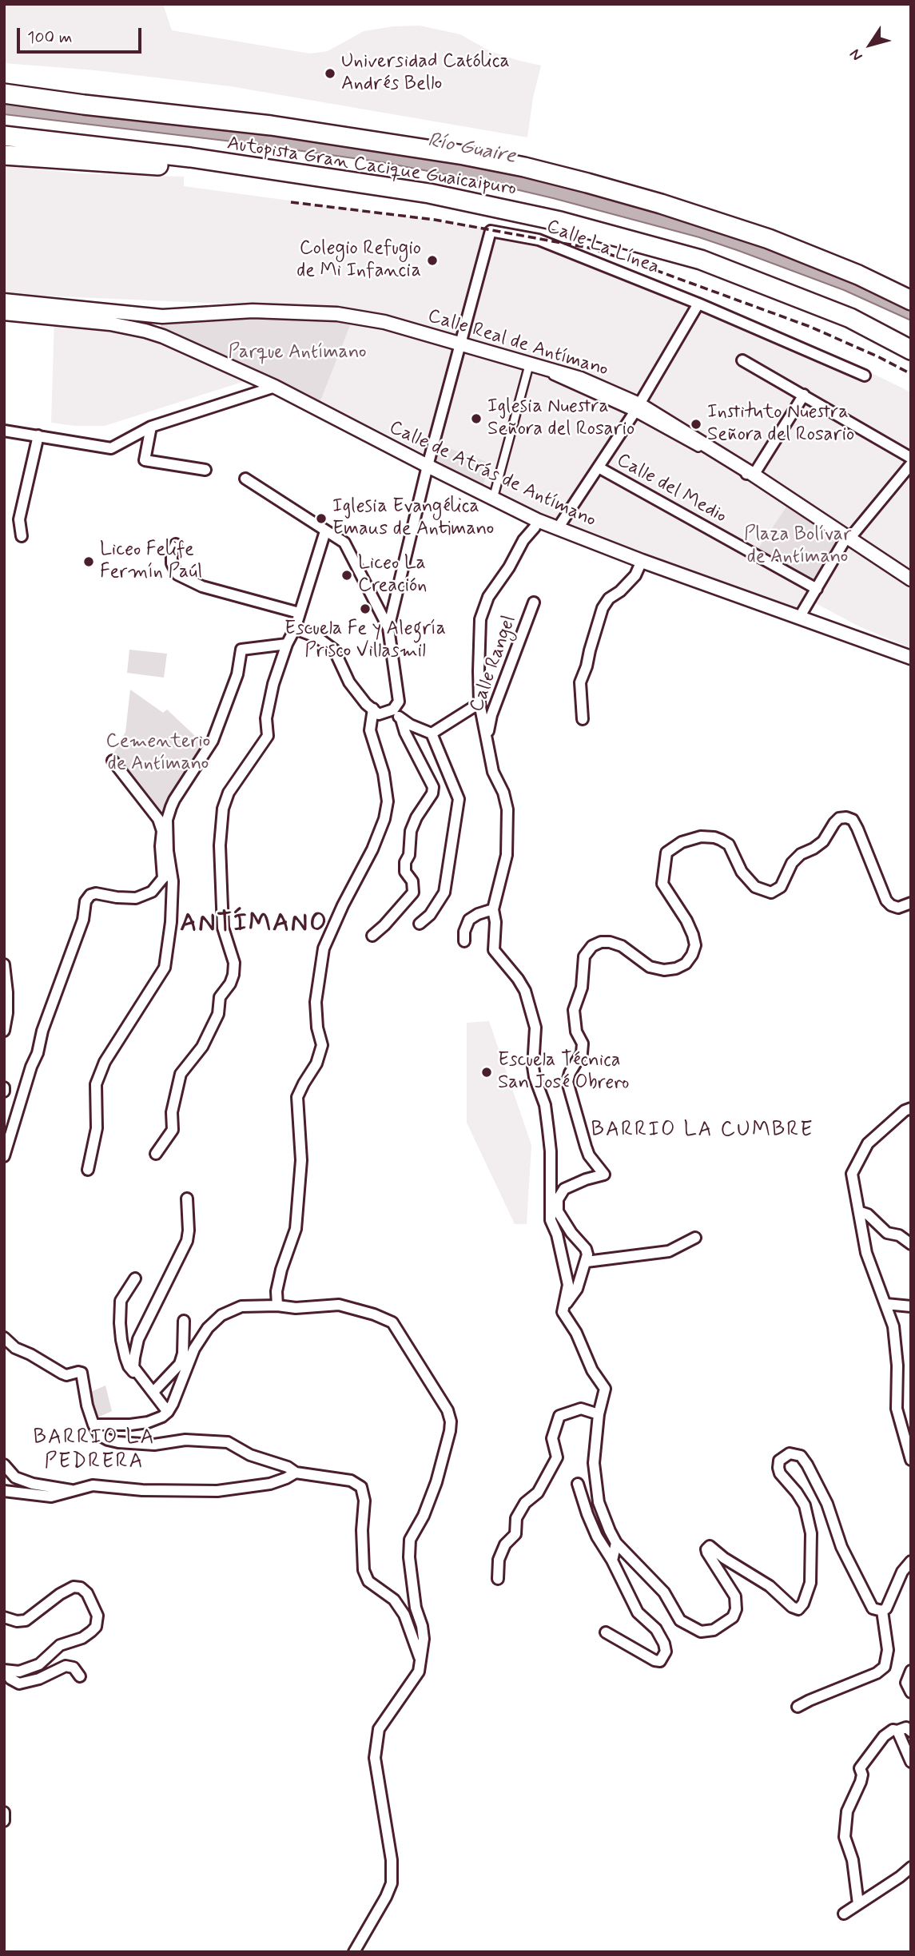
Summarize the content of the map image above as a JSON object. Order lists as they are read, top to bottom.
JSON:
{
  "streets": {
    "highway": ["Autopista Gran Cacique Guaicaipuro"],
    "street": [
      "Calle La Línea",
      "Calle Real de Antímano",
      "Calle de Atrás de Antímano",
      "Calle del Medio",
      "Calle Rangel"
    ]
  },
  "crossings": [
    ["Calle La Línea", "Calle Real de Antímano"],
    ["Calle Real de Antímano", "Calle de Atrás de Antímano"]
  ],
  "districts": ["ANTÍMANO", "BARRIO LA CUMBRE", "BARRIO LA PEDRERA"],
  "water": ["Río Guaire"],
  "parks": ["Parque Antímano", "Plaza Bolívar de Antímano", "Cementerio de Antímano"],
  "places": [
    "Universidad Católica Andrés Bello",
    "Colegio Refugio de Mi Infancia",
    "Iglesia Nuestra Señora del Rosario",
    "Instituto Nuestra Señora del Rosario",
    "Iglesia Evangélica Emaus de Antimano",
    "Liceo Felife Fermín Paúl",
    "Liceo La Creación",
    "Escuela Fe y Alegría Prisco Villasmil",
    "Escuela Técnica San José Obrero"
  ],
  "scale_bar": "100 m",
  "north": "bottom left"
}
